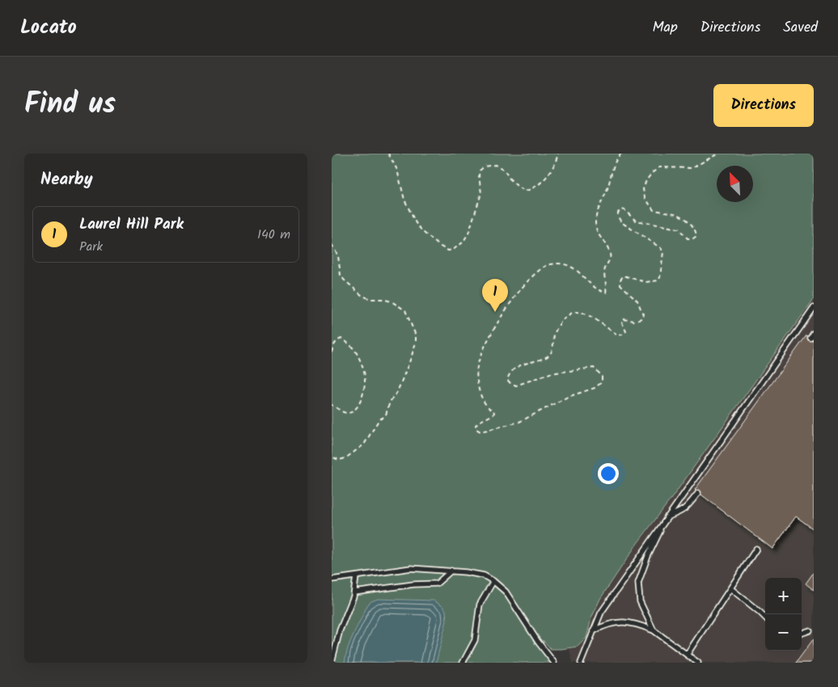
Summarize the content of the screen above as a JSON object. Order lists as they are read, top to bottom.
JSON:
{
  "north": "top left",
  "page": {
    "header": "Locato",
    "nav": ["Map", "Directions", "Saved"],
    "title": "Find us",
    "buttons": "Directions",
    "heading": "Nearby",
    "list": [
      {
        "mark": "1",
        "name": "Laurel Hill Park",
        "note": "Park",
        "value": "140 m"
      }
    ],
    "pins": "1",
    "map_buttons": ["+", "−"]
  }
}
